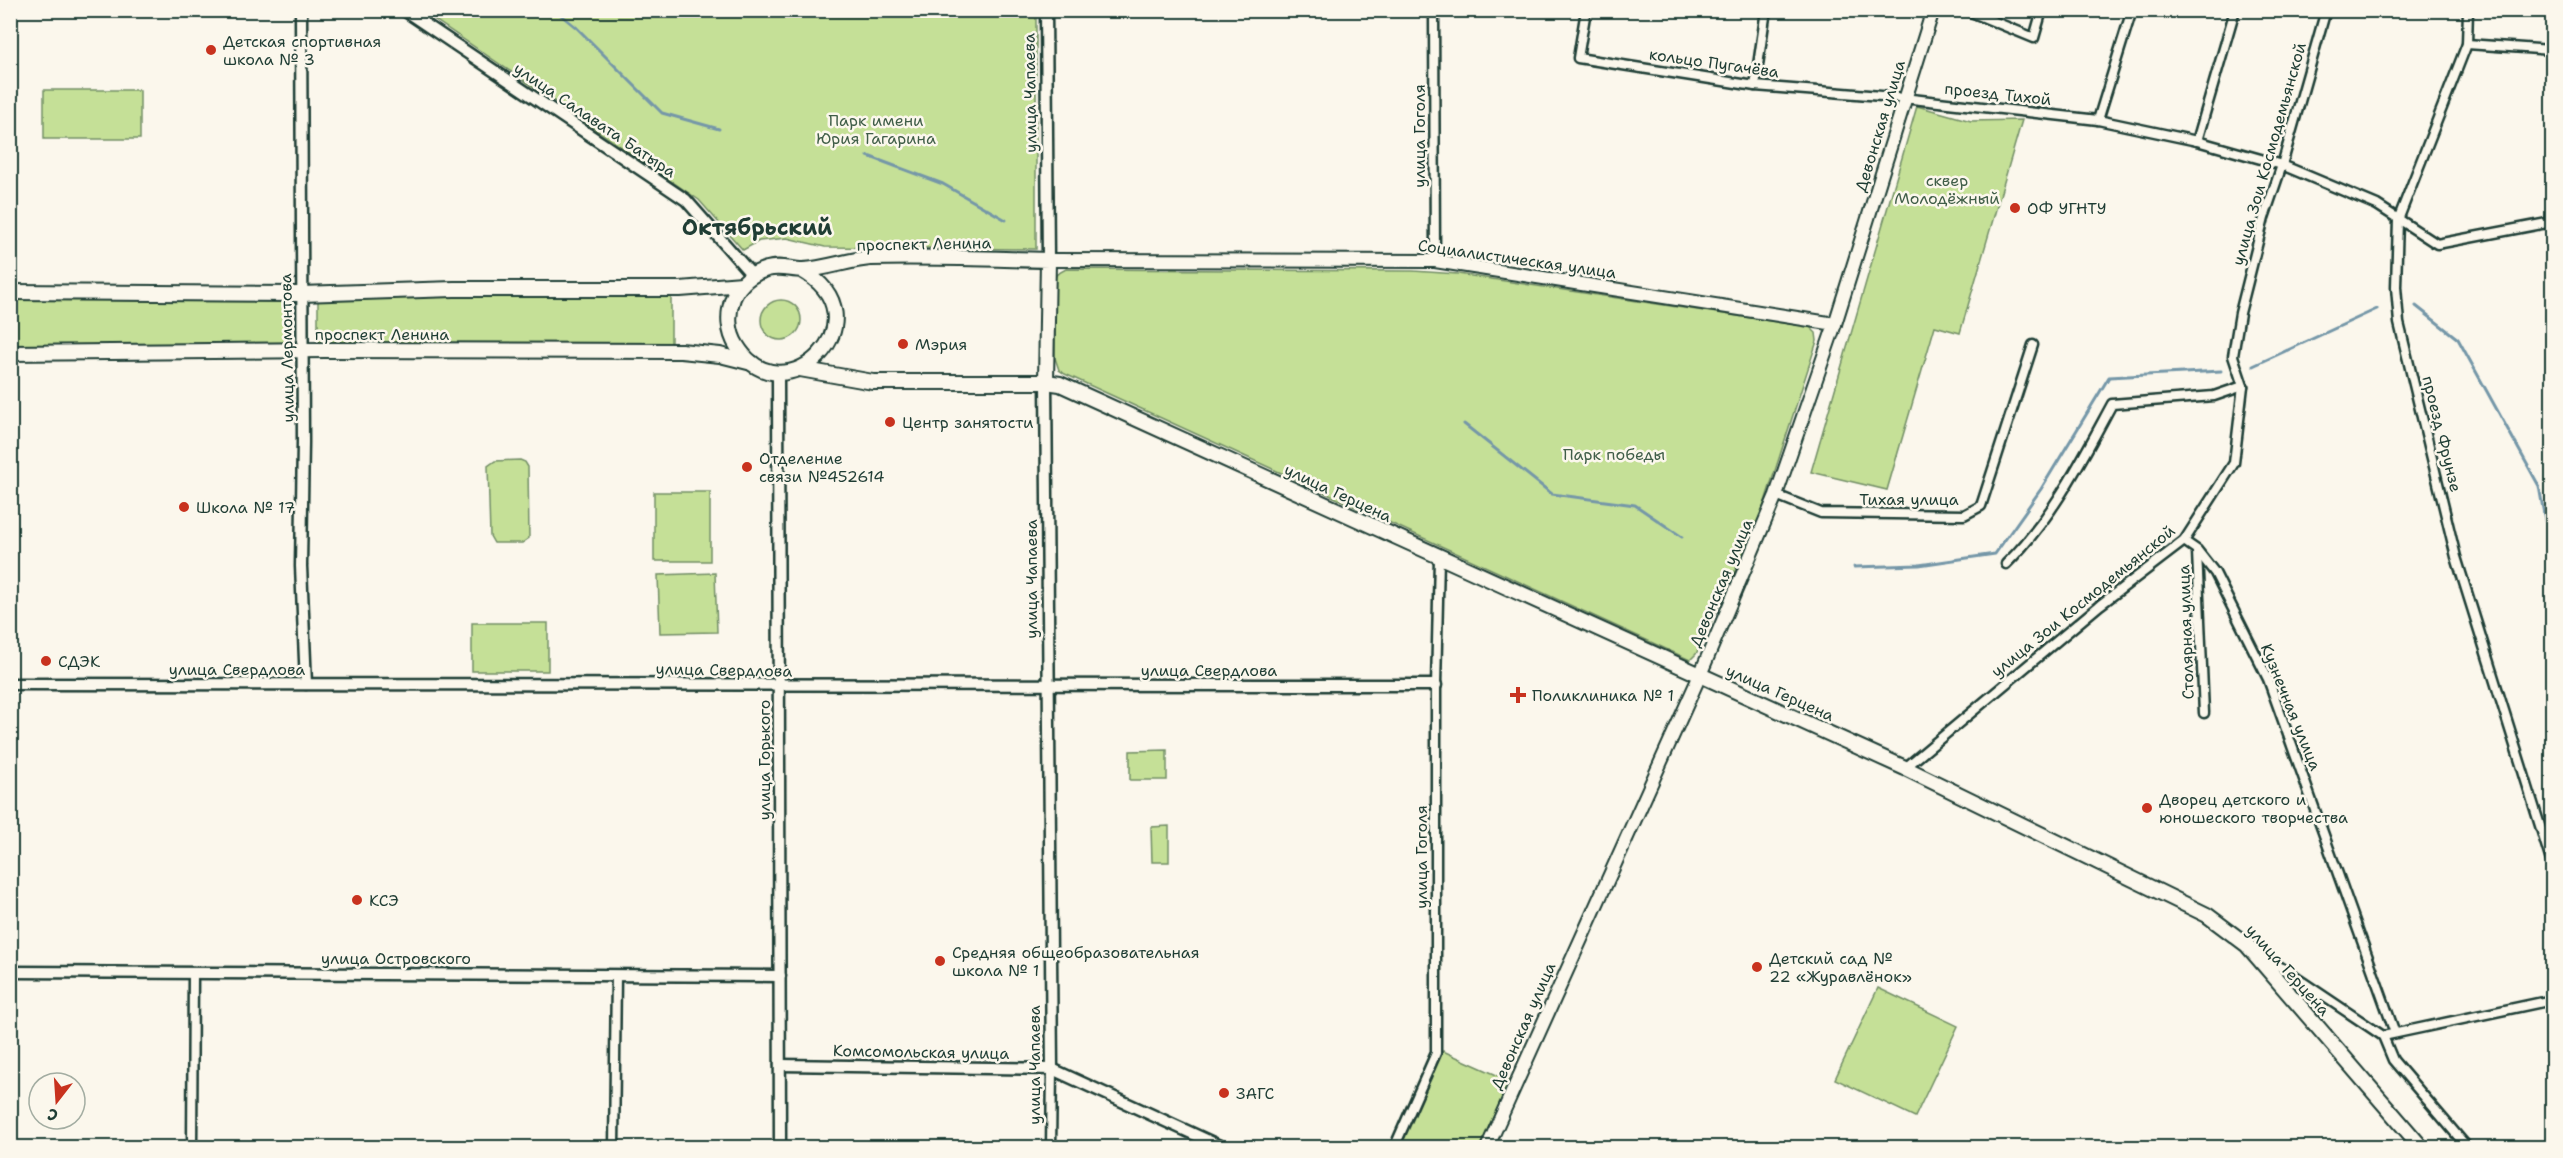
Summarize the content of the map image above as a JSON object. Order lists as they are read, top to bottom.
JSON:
{
  "streets": {
    "main road": [
      "улица Чапаева",
      "Девонская улица",
      "проспект Ленина",
      "Социалистическая улица",
      "улица Герцена"
    ],
    "street": [
      "кольцо Пугачёва",
      "проезд Тихой",
      "улица Салавата Батыра",
      "улица Гоголя",
      "улица Зои Космодемьянской",
      "улица Лермонтова",
      "проезд Фрунзе",
      "Тихая улица",
      "Столярная улица",
      "улица Свердлова",
      "Кузнечная улица",
      "улица Горького",
      "улица Островского",
      "Комсомольская улица"
    ]
  },
  "crossings": [
    ["кольцо Пугачёва", "проезд Тихой"],
    ["кольцо Пугачёва", "Девонская улица"],
    ["улица Чапаева", "проспект Ленина"],
    ["улица Чапаева", "Социалистическая улица"],
    ["улица Чапаева", "улица Герцена"],
    ["улица Чапаева", "улица Свердлова"],
    ["улица Чапаева", "Комсомольская улица"],
    ["проезд Тихой", "Девонская улица"],
    ["проезд Тихой", "улица Зои Космодемьянской"],
    ["проезд Тихой", "проезд Фрунзе"],
    ["улица Салавата Батыра", "проспект Ленина"],
    ["улица Салавата Батыра", "улица Горького"],
    ["Девонская улица", "Социалистическая улица"],
    ["Девонская улица", "улица Герцена"],
    ["Девонская улица", "Тихая улица"],
    ["улица Гоголя", "Социалистическая улица"],
    ["улица Гоголя", "улица Герцена"],
    ["улица Гоголя", "улица Свердлова"],
    ["улица Зои Космодемьянской", "улица Герцена"],
    ["улица Зои Космодемьянской", "Кузнечная улица"],
    ["проспект Ленина", "Социалистическая улица"],
    ["проспект Ленина", "улица Лермонтова"],
    ["проспект Ленина", "улица Горького"],
    ["улица Лермонтова", "улица Свердлова"],
    ["Столярная улица", "Кузнечная улица"],
    ["улица Свердлова", "улица Горького"],
    ["улица Горького", "улица Островского"],
    ["улица Горького", "Комсомольская улица"]
  ],
  "districts": ["Октябрьский"],
  "parks": ["Парк имени Юрия Гагарина", "сквер Молодёжный", "Парк победы"],
  "places": {
    "other": [
      "Детская спортивная школа № 3",
      "ОФ УГНТУ",
      "Мэрия",
      "Центр занятости",
      "Отделение связи №452614",
      "Школа № 17",
      "СДЭК",
      "Дворец детского и юношеского творчества",
      "КСЭ",
      "Средняя общеобразовательная школа № 1",
      "Детский сад № 22 «Журавлёнок»",
      "ЗАГС"
    ],
    "health": ["Поликлиника № 1"]
  },
  "north": "bottom"
}
